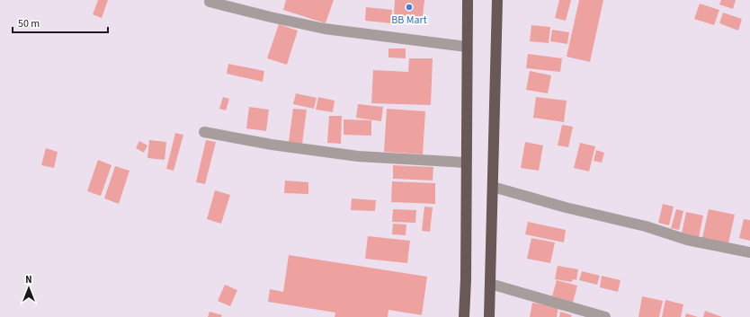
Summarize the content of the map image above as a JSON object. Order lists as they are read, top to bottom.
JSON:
{
  "places": ["BB Mart"],
  "scale_bar": "50 m",
  "north": "top"
}
